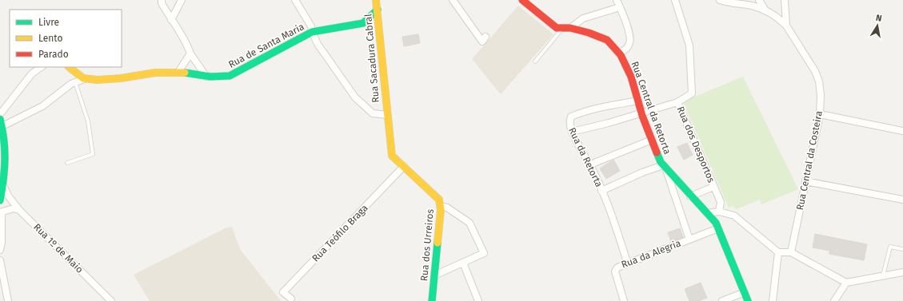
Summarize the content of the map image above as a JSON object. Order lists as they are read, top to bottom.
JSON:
{
  "streets": {
    "street": [
      "Rua de Santa Maria",
      "Rua Sacadura Cabral",
      "Rua Central da Retorta",
      "Rua dos Desportos",
      "Rua da Retorta",
      "Rua Central da Costeira",
      "Rua Teófilo Braga",
      "Rua dos Urreiros",
      "Rua 1º de Maio",
      "Rua da Alegria"
    ]
  },
  "crossings": [
    ["Rua de Santa Maria", "Rua Sacadura Cabral"],
    ["Rua Sacadura Cabral", "Rua dos Urreiros"],
    ["Rua Central da Retorta", "Rua dos Desportos"],
    ["Rua Central da Retorta", "Rua da Retorta"],
    ["Rua Central da Retorta", "Rua da Alegria"],
    ["Rua da Retorta", "Rua da Alegria"],
    ["Rua Teófilo Braga", "Rua dos Urreiros"]
  ],
  "legend": ["Livre", "Lento", "Parado"],
  "north": "top"
}
